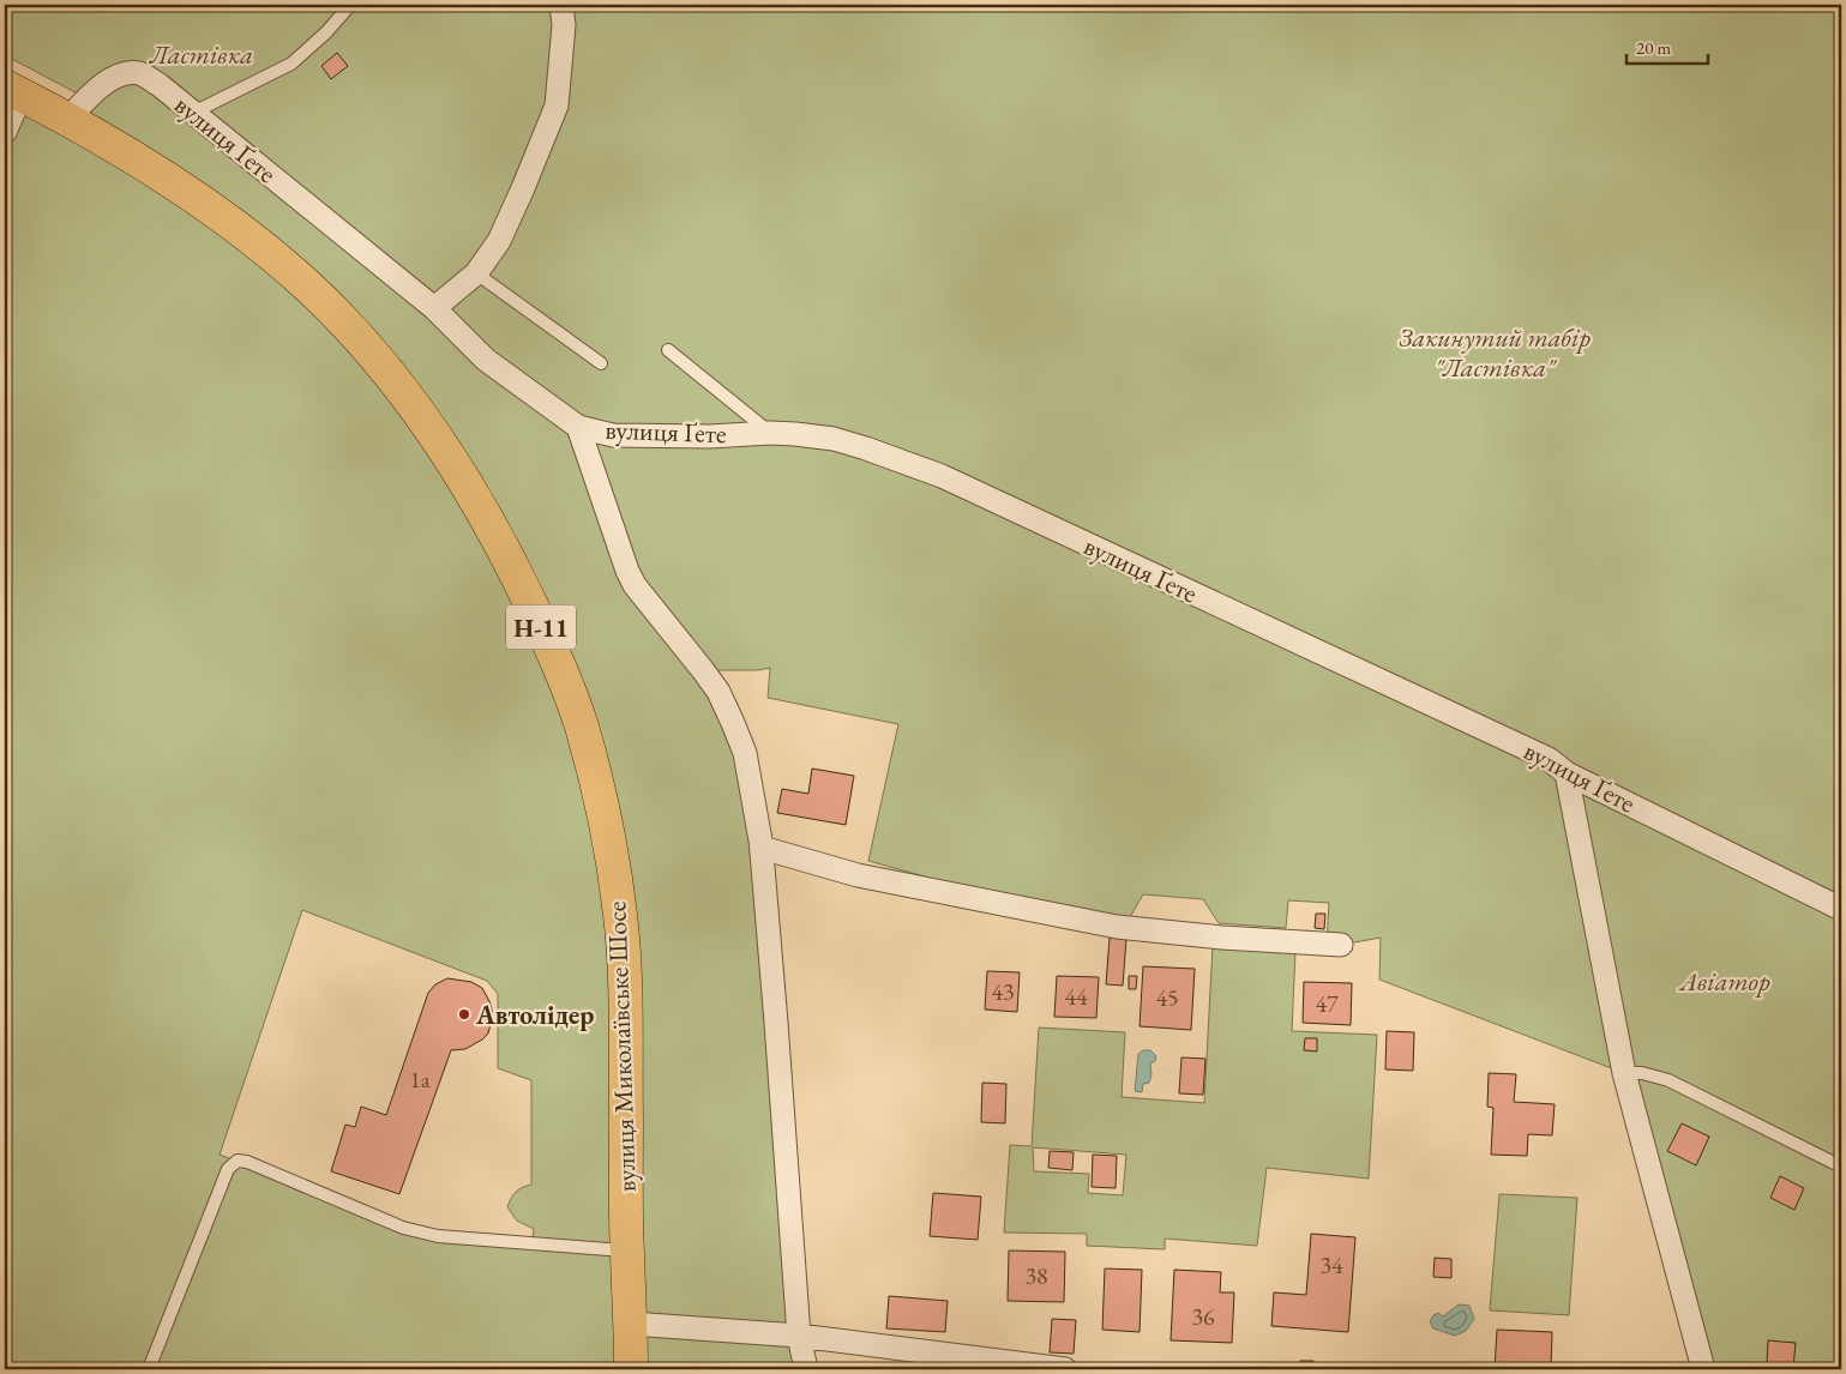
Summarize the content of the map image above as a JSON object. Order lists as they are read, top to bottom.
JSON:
{
  "streets": {
    "main road": ["Н-11", "вулиця Миколаївське Шосе"],
    "street": ["вулиця Ґете"]
  },
  "crossings": [
    ["вулиця Ґете", "Н-11"],
    ["вулиця Ґете", "вулиця Миколаївське Шосе"],
    ["Н-11", "вулиця Миколаївське Шосе"]
  ],
  "parks": ["Ластівка", "Закинутий табір \"Ластівка\"", "Авіатор"],
  "places": ["Автолідер"],
  "house_numbers": [
    "43",
    "44",
    "45",
    "47",
    "1а",
    "34",
    "38",
    "36"
  ],
  "scale_bar": "20 m"
}
